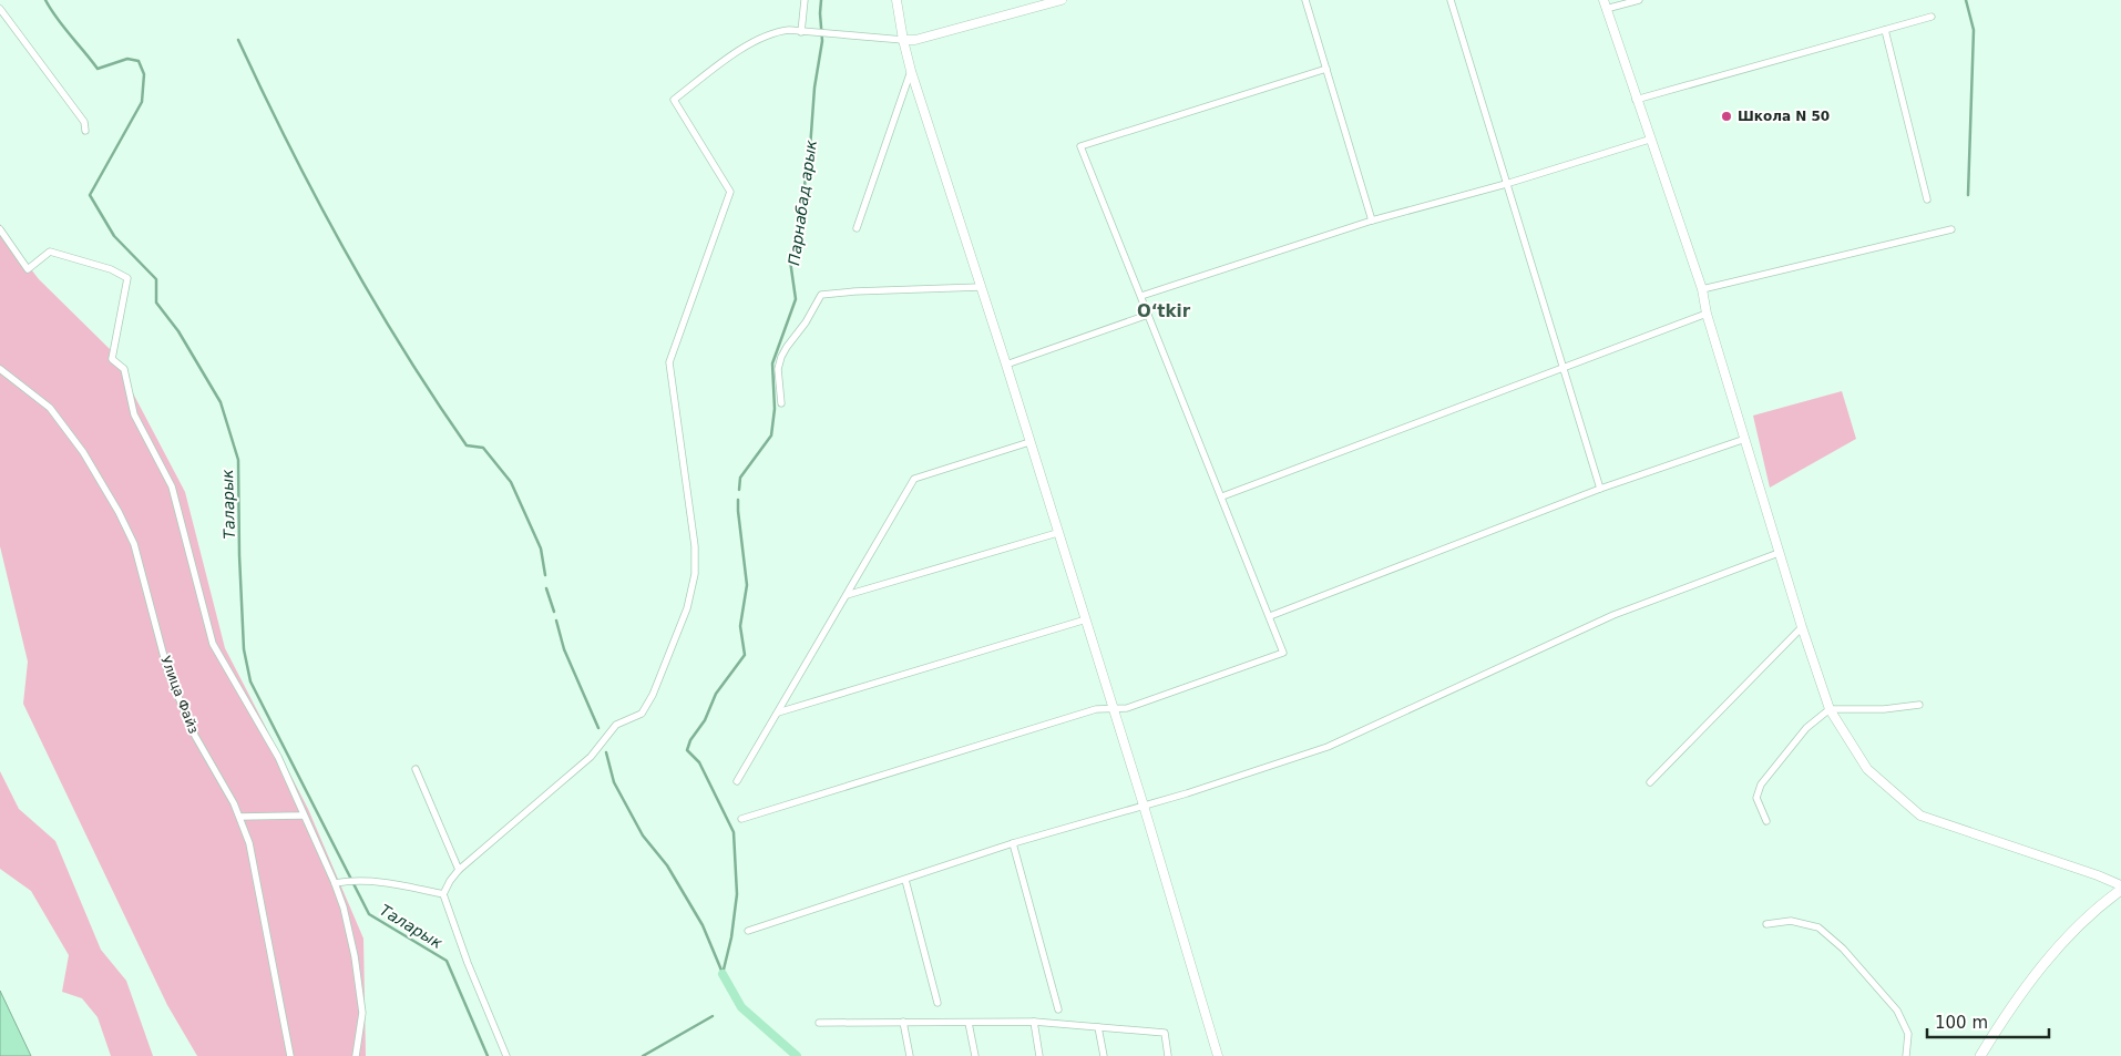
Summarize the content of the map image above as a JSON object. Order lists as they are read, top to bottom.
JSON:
{
  "streets": {
    "street": ["Улица Файз"]
  },
  "districts": ["Oʻtkir"],
  "water": ["Парнабад арык", "Таларык"],
  "places": ["Школа N 50"],
  "scale_bar": "100 m"
}
